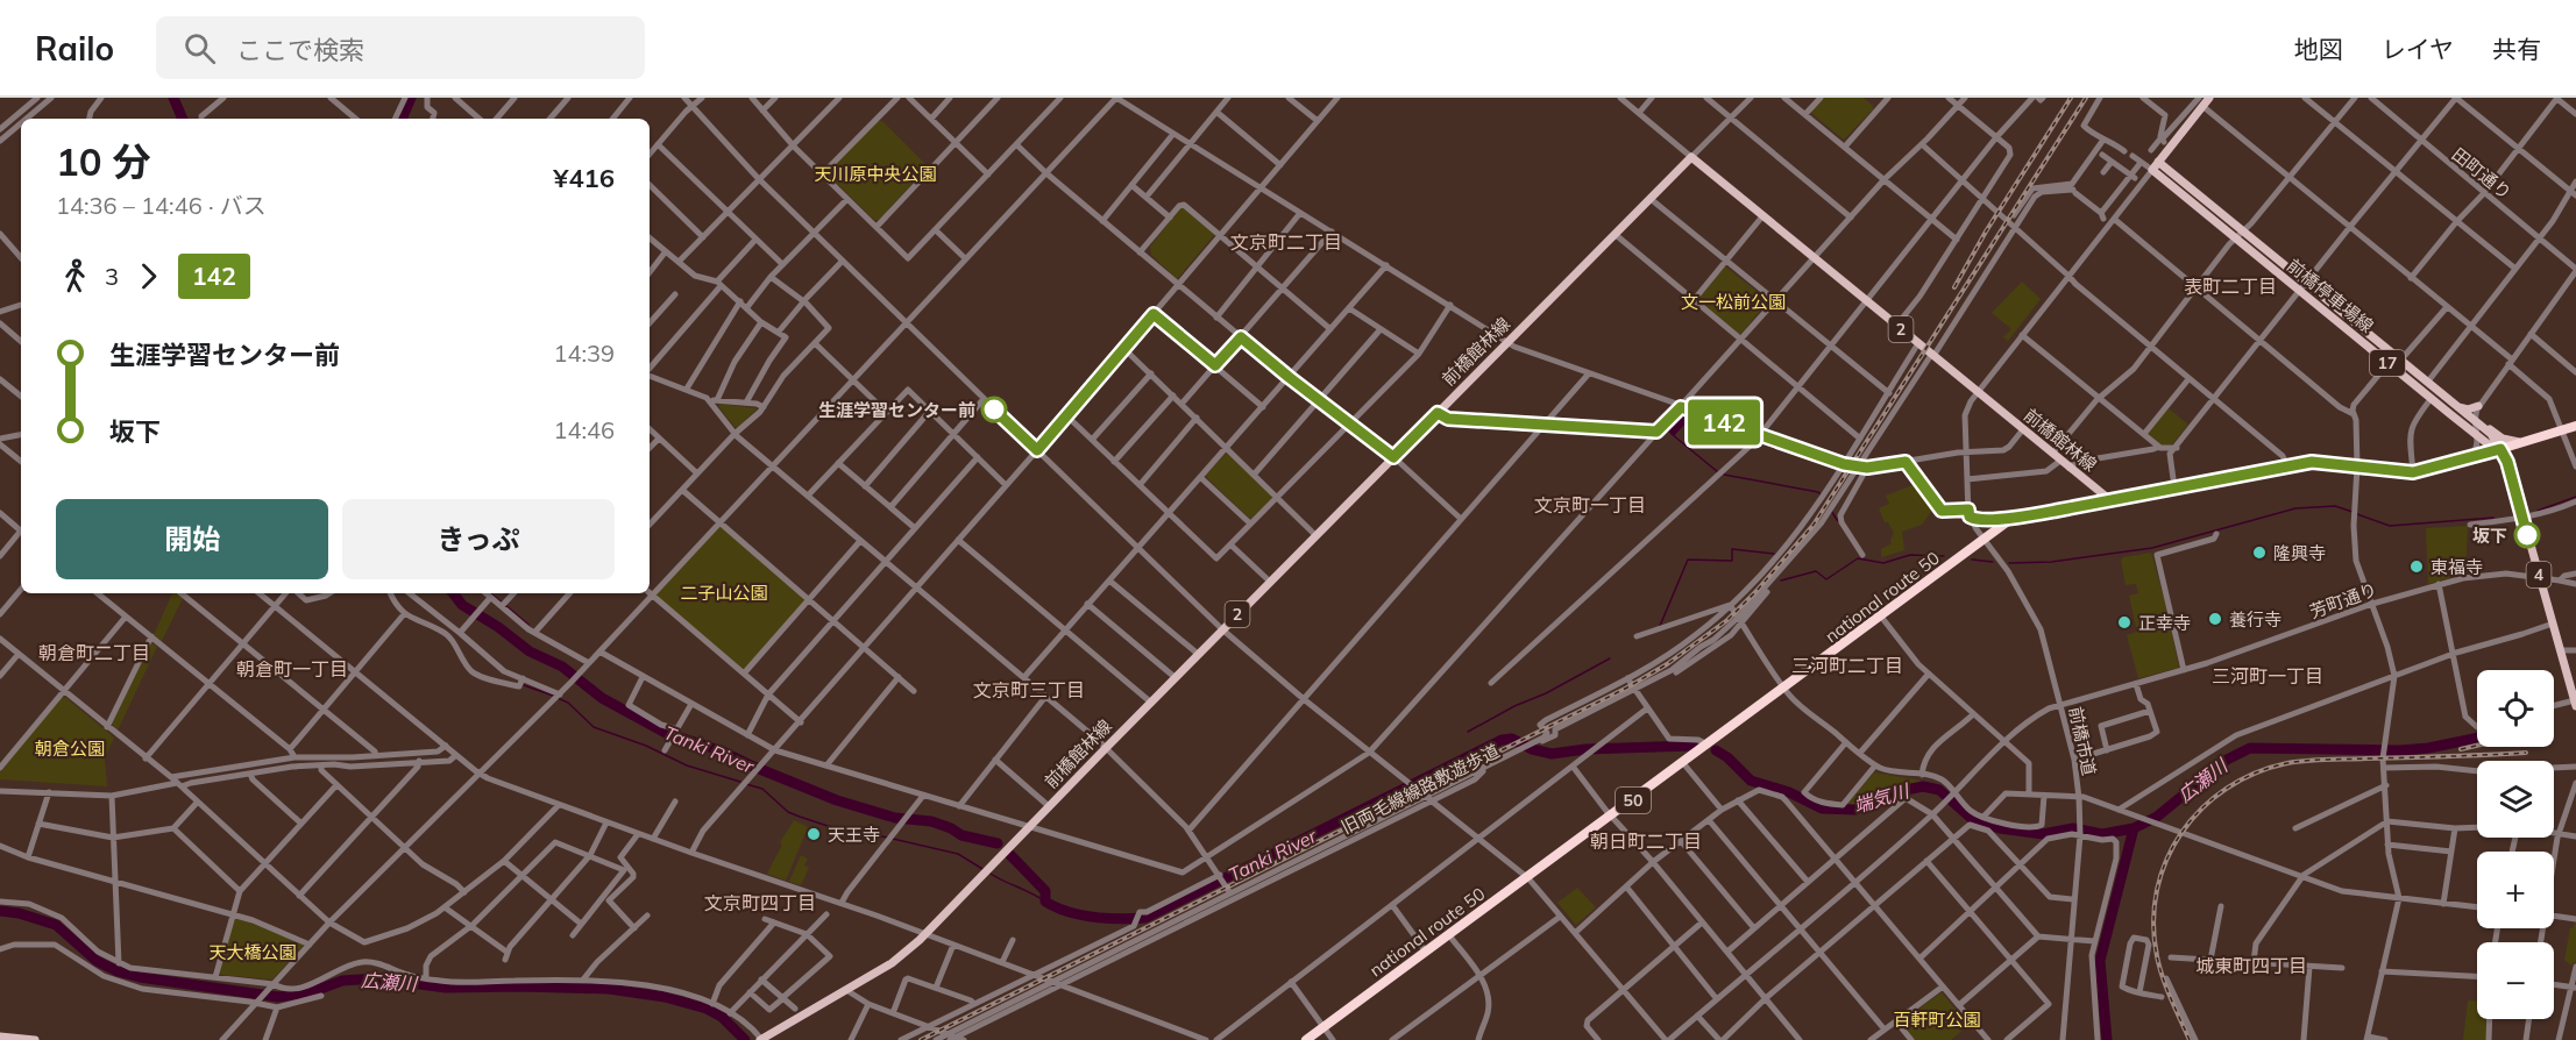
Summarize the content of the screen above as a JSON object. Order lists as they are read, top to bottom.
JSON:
{
  "streets": {
    "highway": ["national route 50", "50"],
    "main road": [
      "前橋停車場線",
      "2",
      "前橋館林線",
      "17",
      "4"
    ],
    "street": [
      "田町通り",
      "芳町通り",
      "前橋市道",
      "旧両毛線線路敷遊歩道"
    ]
  },
  "crossings": [
    ["前橋停車場線", "4"],
    ["前橋停車場線", "national route 50"],
    ["前橋館林線", "national route 50"],
    ["前橋館林線", "旧両毛線線路敷遊歩道"],
    ["4", "national route 50"],
    ["4", "芳町通り"],
    ["national route 50", "前橋市道"],
    ["芳町通り", "前橋市道"]
  ],
  "districts": [
    "文京町二丁目",
    "表町二丁目",
    "文京町一丁目",
    "朝倉町二丁目",
    "三河町二丁目",
    "朝倉町一丁目",
    "三河町一丁目",
    "文京町三丁目",
    "朝日町二丁目",
    "文京町四丁目",
    "城東町四丁目"
  ],
  "water": ["Tanki River", "広瀬川", "端気川"],
  "parks": [
    "天川原中央公園",
    "文一松前公園",
    "二子山公園",
    "朝倉公園",
    "天大橋公園",
    "百軒町公園"
  ],
  "places": [
    "生涯学習センター前",
    "坂下",
    "隆興寺",
    "東福寺",
    "養行寺",
    "正幸寺",
    "天王寺"
  ],
  "lines": ["bus line 142"],
  "page": {
    "header": "Railo",
    "search": "ここで検索",
    "nav": ["地図", "レイヤ", "共有"],
    "on_map": "142",
    "heading": ["10 分", "14:36 – 14:46 · バス", "¥416"],
    "legs": ["3", "142"],
    "list": [
      {
        "name": "生涯学習センター前",
        "value": "14:39"
      },
      {
        "name": "坂下",
        "value": "14:46"
      }
    ],
    "buttons": ["開始", "きっぷ"],
    "map_buttons": ["+", "−"]
  }
}
